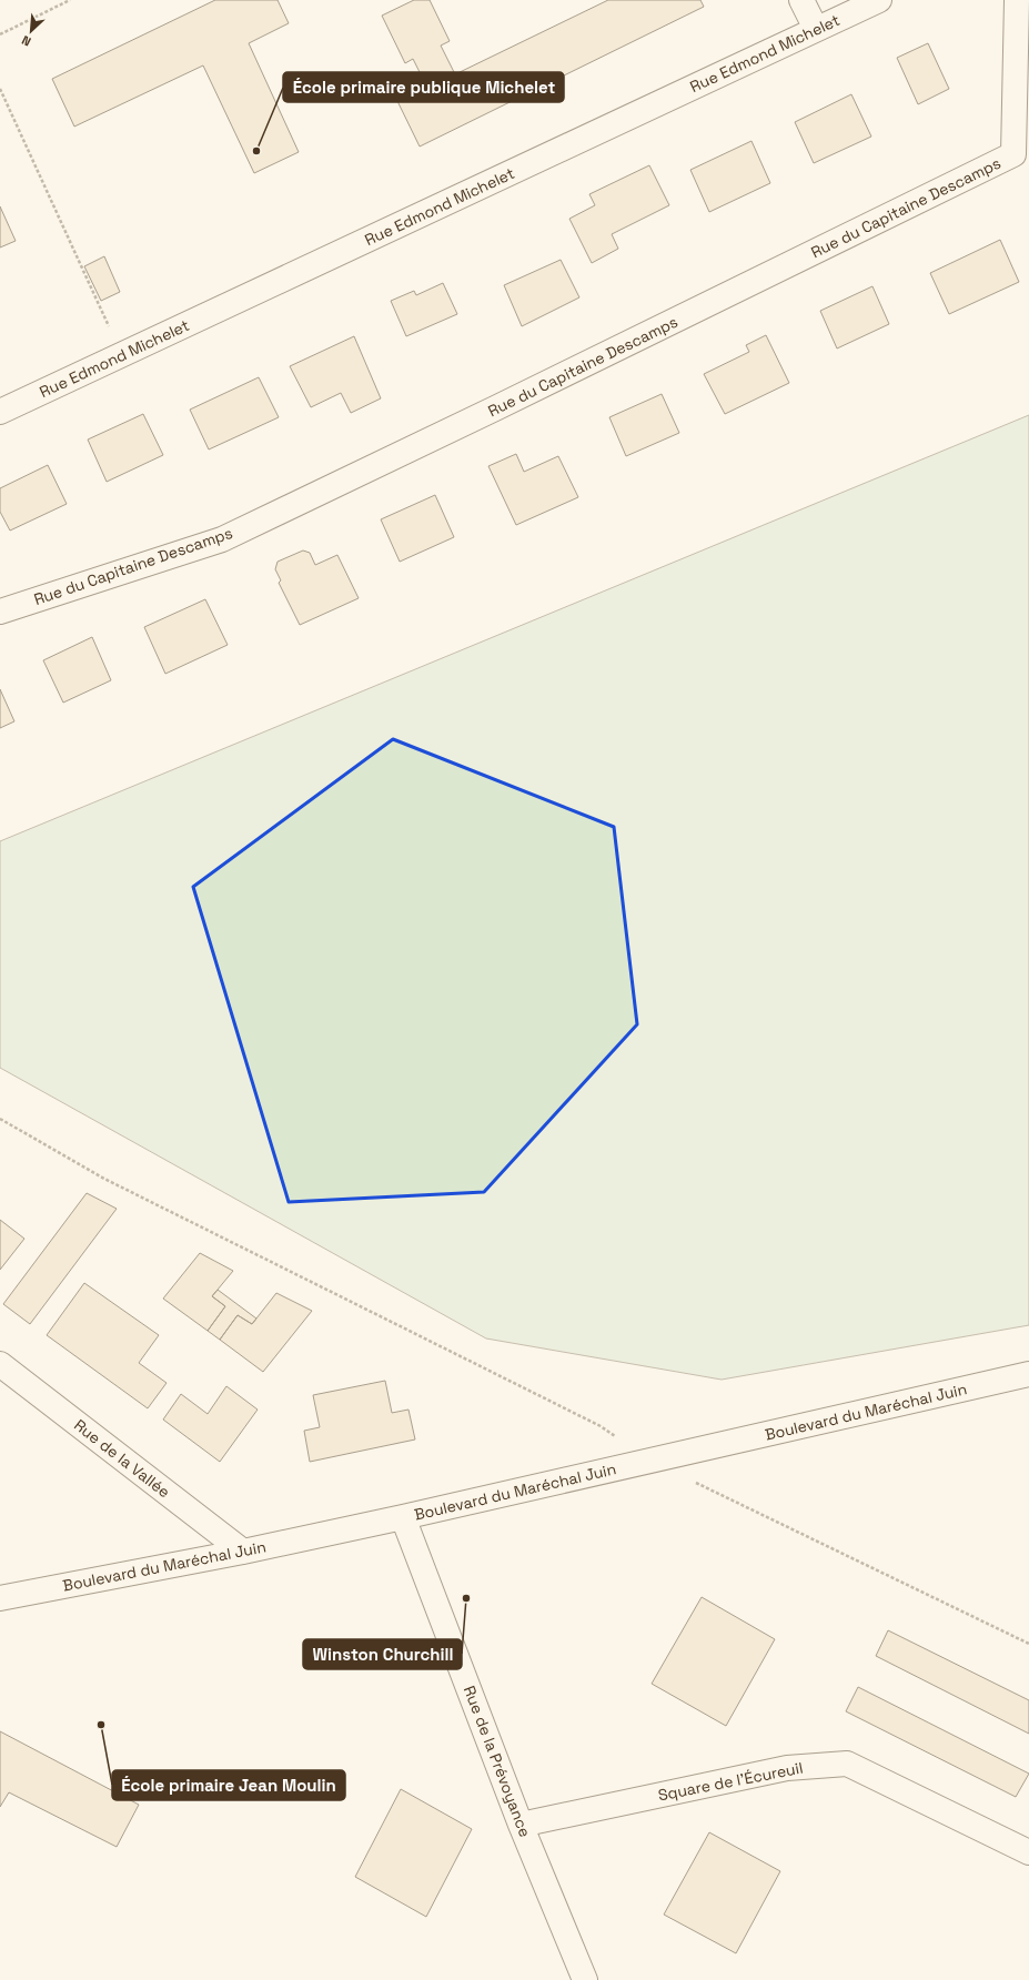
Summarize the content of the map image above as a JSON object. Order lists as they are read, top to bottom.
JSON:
{
  "streets": {
    "street": [
      "Rue Edmond Michelet",
      "Rue du Capitaine Descamps",
      "Boulevard du Maréchal Juin",
      "Rue de la Vallée",
      "Rue de la Prévoyance",
      "Square de l'Écureuil"
    ]
  },
  "crossings": [
    ["Boulevard du Maréchal Juin", "Rue de la Vallée"],
    ["Boulevard du Maréchal Juin", "Rue de la Prévoyance"],
    ["Rue de la Prévoyance", "Square de l'Écureuil"]
  ],
  "places": ["École primaire publique Michelet", "Winston Churchill", "École primaire Jean Moulin"],
  "north": "bottom left"
}
